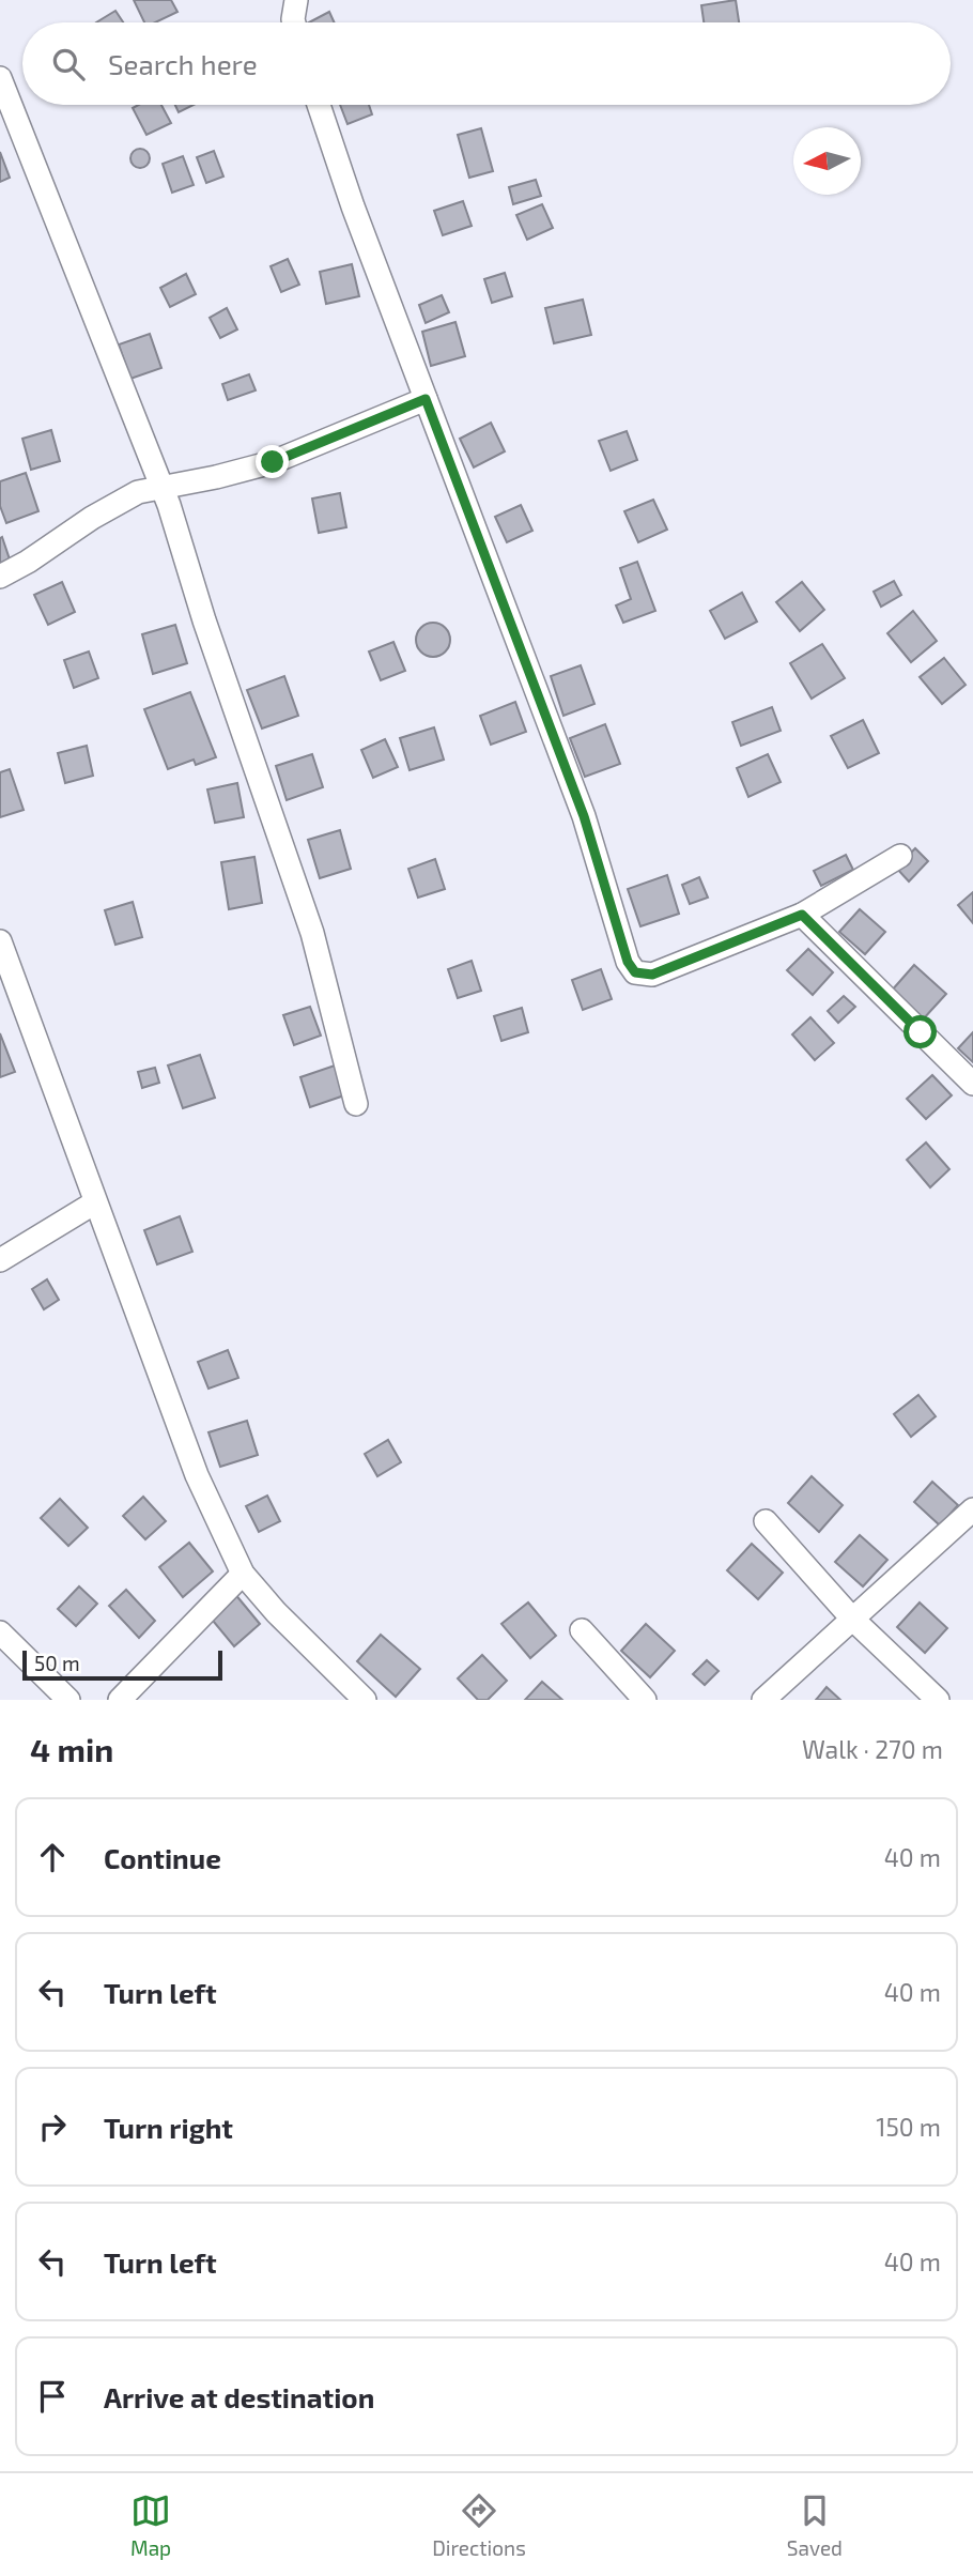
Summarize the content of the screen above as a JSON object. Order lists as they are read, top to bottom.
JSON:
{
  "scale_bar": "50 m",
  "north": "left",
  "page": {
    "search": "Search here",
    "scale": "50 m",
    "heading": ["4 min", "Walk · 270 m"],
    "list": [
      ["Continue", "40 m"],
      ["Turn left", "40 m"],
      ["Turn right", "150 m"],
      ["Turn left", "40 m"],
      "Arrive at destination"
    ],
    "nav": ["Map", "Directions", "Saved"]
  }
}
